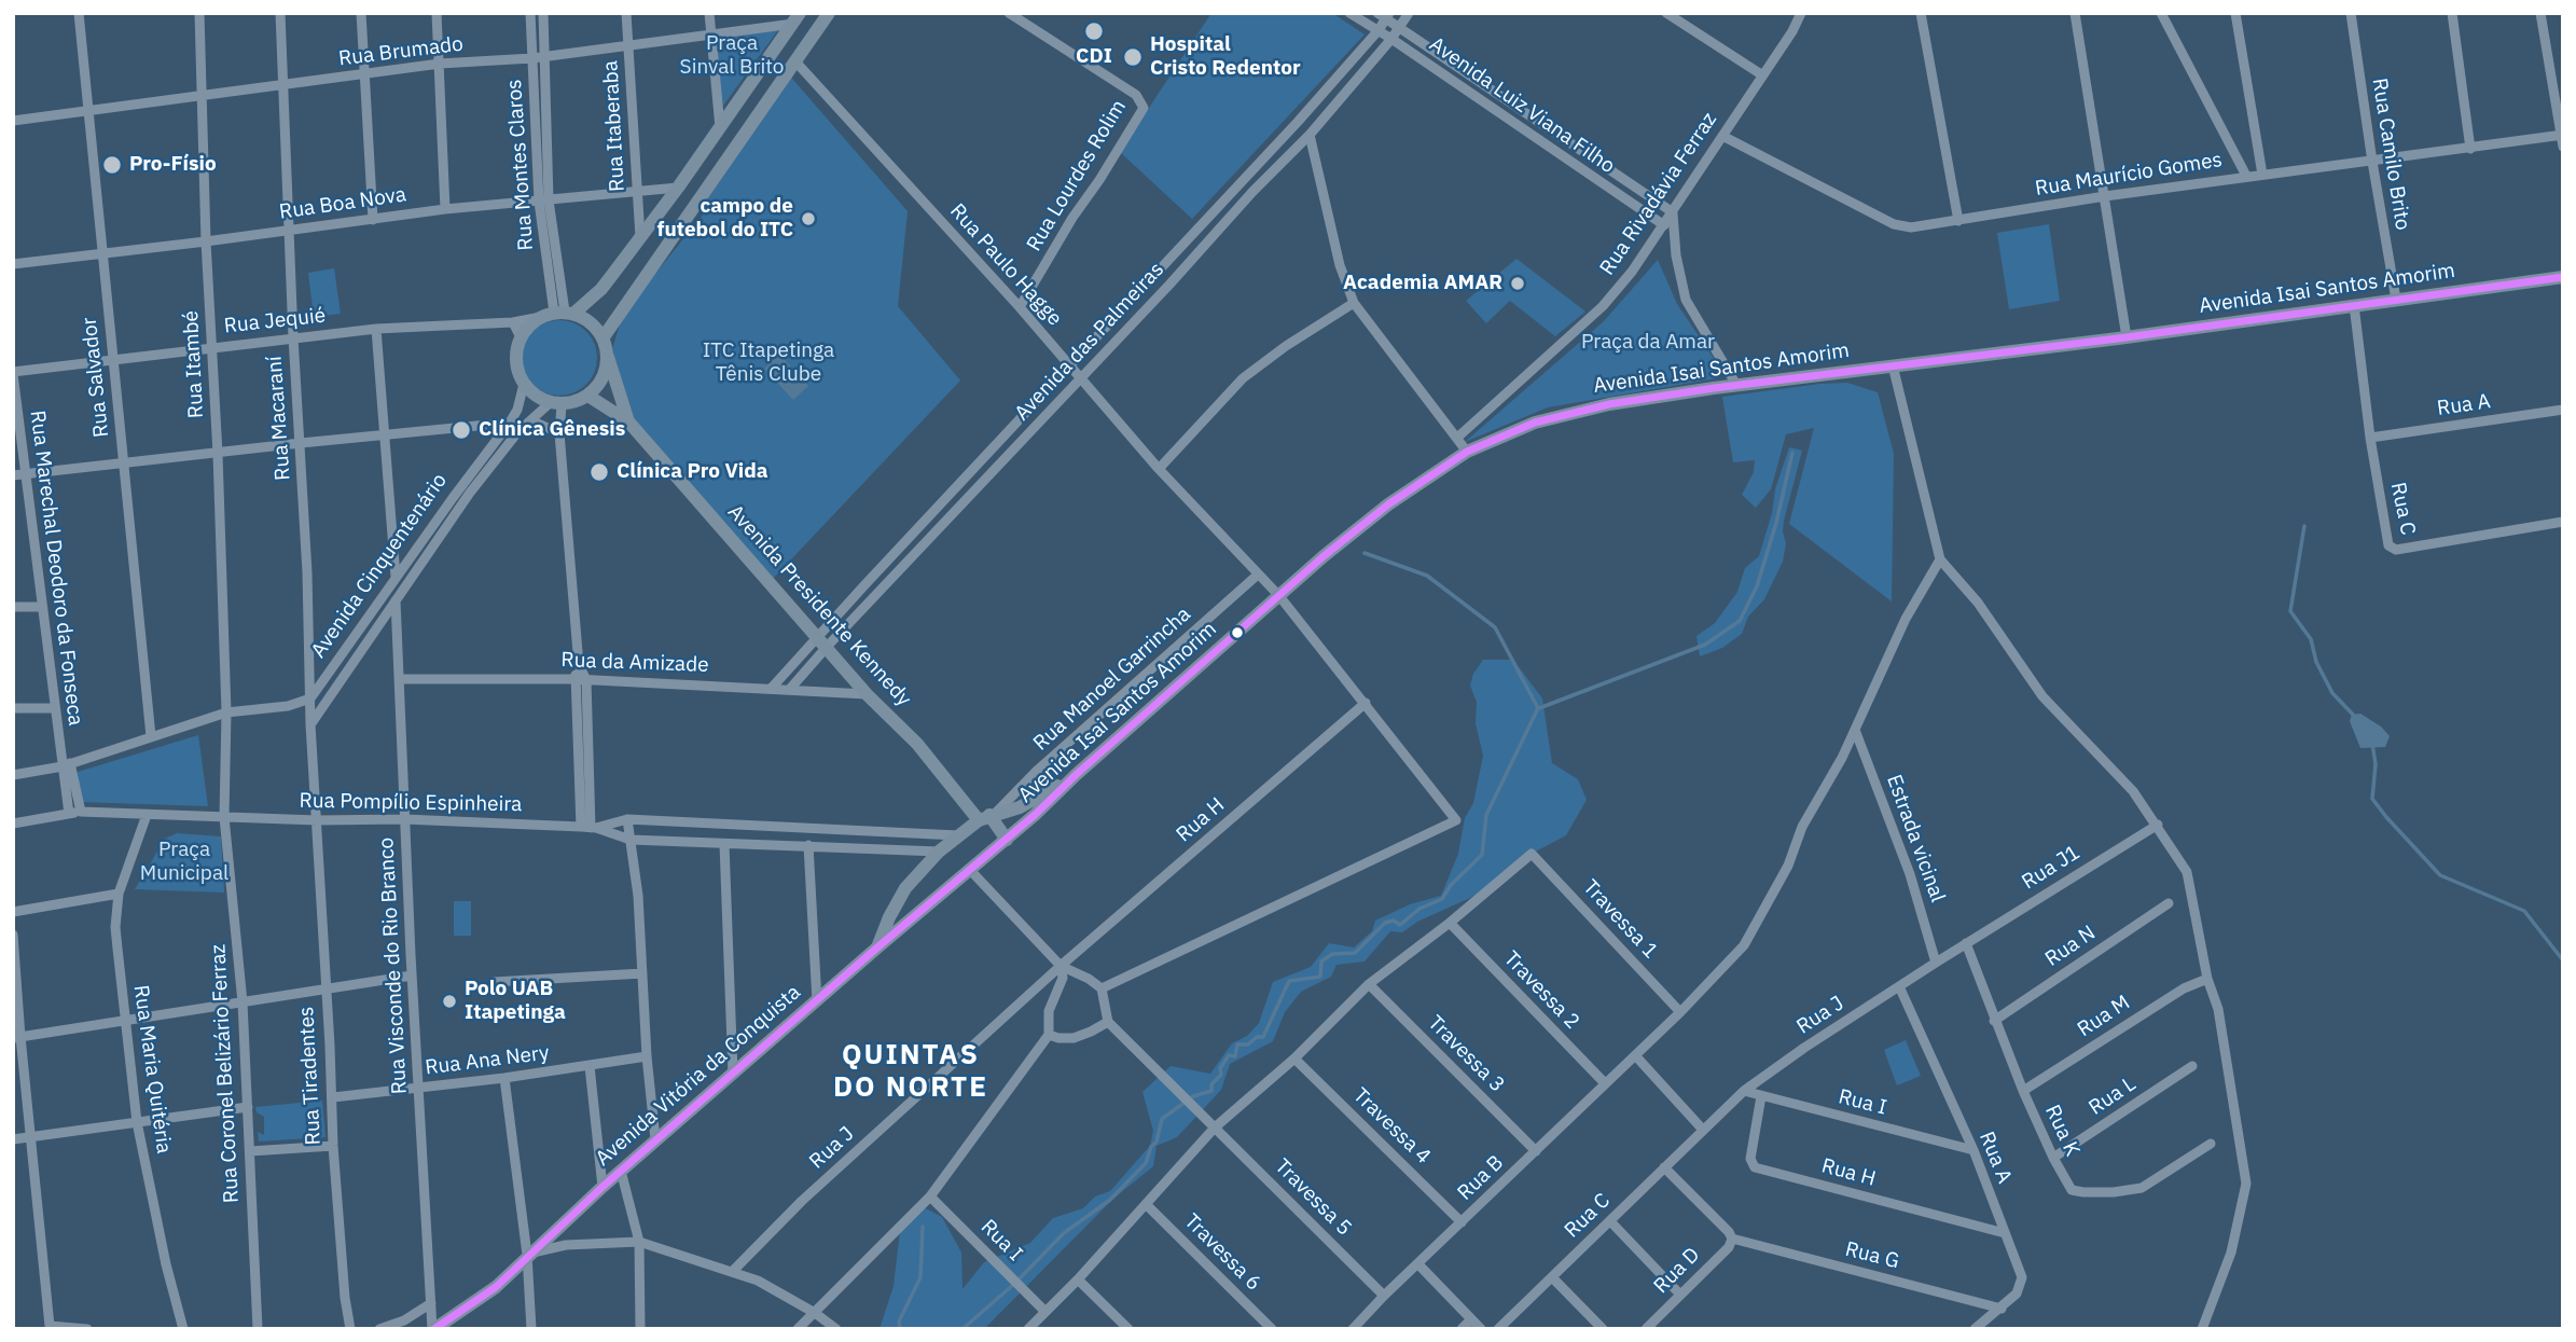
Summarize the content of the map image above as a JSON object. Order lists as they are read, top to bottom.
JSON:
{
  "streets": {
    "main road": ["Avenida Isai Santos Amorim", "Avenida Presidente Kennedy", "Avenida Vitória da Conquista"],
    "street": [
      "Rua Brumado",
      "Avenida Luiz Viana Filho",
      "Rua Itaberaba",
      "Rua Camilo Brito",
      "Rua Montes Claros",
      "Rua Maurício Gomes",
      "Rua Lourdes Rolim",
      "Rua Rivadávia Ferraz",
      "Rua Boa Nova",
      "Rua Paulo Hagge",
      "Rua Jequié",
      "Avenida das Palmeiras",
      "Rua Itambé",
      "Rua Salvador",
      "Rua A",
      "Rua Macaraní",
      "Rua C",
      "Avenida Cinquentenário",
      "Rua Marechal Deodoro da Fonseca",
      "Rua da Amizade",
      "Rua Manoel Garrincha",
      "Rua Pompílio Espinheira",
      "Rua H",
      "Estrada vicinal",
      "Rua J1",
      "Travessa 1",
      "Rua N",
      "Rua Visconde do Rio Branco",
      "Travessa 2",
      "Rua J",
      "Rua M",
      "Travessa 3",
      "Rua Ana Nery",
      "Rua Maria Quitéria",
      "Rua Coronel Belizário Ferraz",
      "Rua Tiradentes",
      "Rua L",
      "Rua I",
      "Travessa 4",
      "Rua K",
      "Rua B",
      "Travessa 5",
      "Travessa 6",
      "Rua G",
      "Rua D"
    ]
  },
  "crossings": [
    ["Rua Brumado", "Rua Itaberaba"],
    ["Rua Brumado", "Rua Montes Claros"],
    ["Rua Brumado", "Rua Itambé"],
    ["Rua Brumado", "Rua Salvador"],
    ["Rua Brumado", "Rua Macaraní"],
    ["Avenida Luiz Viana Filho", "Rua Rivadávia Ferraz"],
    ["Avenida Luiz Viana Filho", "Avenida das Palmeiras"],
    ["Rua Itaberaba", "Rua Boa Nova"],
    ["Rua Camilo Brito", "Rua Maurício Gomes"],
    ["Rua Camilo Brito", "Avenida Isai Santos Amorim"],
    ["Rua Montes Claros", "Rua Boa Nova"],
    ["Rua Montes Claros", "Rua Jequié"],
    ["Rua Montes Claros", "Avenida Cinquentenário"],
    ["Rua Montes Claros", "Avenida Presidente Kennedy"],
    ["Rua Maurício Gomes", "Rua Rivadávia Ferraz"],
    ["Rua Lourdes Rolim", "Rua Paulo Hagge"],
    ["Rua Boa Nova", "Rua Itambé"],
    ["Rua Boa Nova", "Rua Salvador"],
    ["Rua Boa Nova", "Rua Macaraní"],
    ["Rua Paulo Hagge", "Avenida Isai Santos Amorim"],
    ["Rua Paulo Hagge", "Avenida das Palmeiras"],
    ["Rua Paulo Hagge", "Rua Manoel Garrincha"],
    ["Avenida Isai Santos Amorim", "Rua C"],
    ["Avenida Isai Santos Amorim", "Avenida Presidente Kennedy"],
    ["Avenida Isai Santos Amorim", "Avenida Vitória da Conquista"],
    ["Rua Jequié", "Rua Itambé"],
    ["Rua Jequié", "Rua Salvador"],
    ["Rua Jequié", "Rua Macaraní"],
    ["Rua Jequié", "Avenida Cinquentenário"],
    ["Rua Jequié", "Rua Marechal Deodoro da Fonseca"],
    ["Rua Jequié", "Avenida Presidente Kennedy"],
    ["Avenida das Palmeiras", "Avenida Presidente Kennedy"],
    ["Avenida das Palmeiras", "Rua da Amizade"],
    ["Rua Itambé", "Rua Coronel Belizário Ferraz"],
    ["Rua A", "Rua C"],
    ["Rua A", "Rua H"],
    ["Rua A", "Rua J"],
    ["Rua A", "Rua I"],
    ["Rua A", "Rua G"],
    ["Rua Macaraní", "Avenida Cinquentenário"],
    ["Rua Macaraní", "Rua Pompílio Espinheira"],
    ["Rua Macaraní", "Rua Tiradentes"],
    ["Rua C", "Rua J"],
    ["Avenida Cinquentenário", "Avenida Presidente Kennedy"],
    ["Avenida Cinquentenário", "Rua Visconde do Rio Branco"],
    ["Avenida Presidente Kennedy", "Rua da Amizade"],
    ["Avenida Presidente Kennedy", "Rua Manoel Garrincha"],
    ["Rua da Amizade", "Rua Visconde do Rio Branco"],
    ["Rua Pompílio Espinheira", "Rua Visconde do Rio Branco"],
    ["Rua Pompílio Espinheira", "Rua Maria Quitéria"],
    ["Rua Pompílio Espinheira", "Rua Coronel Belizário Ferraz"],
    ["Rua Pompílio Espinheira", "Rua Tiradentes"],
    ["Rua H", "Rua J"],
    ["Rua H", "Rua I"],
    ["Estrada vicinal", "Rua J"],
    ["Estrada vicinal", "Rua B"],
    ["Rua J1", "Rua J"],
    ["Rua J1", "Rua K"],
    ["Travessa 1", "Travessa 2"],
    ["Travessa 1", "Rua B"],
    ["Rua N", "Rua K"],
    ["Rua Visconde do Rio Branco", "Rua Ana Nery"],
    ["Rua Visconde do Rio Branco", "Avenida Vitória da Conquista"],
    ["Travessa 2", "Rua B"],
    ["Rua J", "Rua I"],
    ["Rua J", "Rua K"],
    ["Rua M", "Rua K"],
    ["Travessa 3", "Rua B"],
    ["Rua Ana Nery", "Rua Tiradentes"],
    ["Rua L", "Rua K"],
    ["Travessa 4", "Rua B"],
    ["Rua B", "Travessa 5"],
    ["Rua G", "Rua D"]
  ],
  "districts": ["QUINTAS DO NORTE"],
  "parks": [
    "Praça Sinval Brito",
    "Praça da Amar",
    "ITC Itapetinga Tênis Clube",
    "Praça Municipal"
  ],
  "places": [
    "CDI",
    "Hospital Cristo Redentor",
    "Pro-Físio",
    "campo de futebol do ITC",
    "Academia AMAR",
    "Clínica Gênesis",
    "Clínica Pro Vida",
    "Polo UAB Itapetinga"
  ]
}
